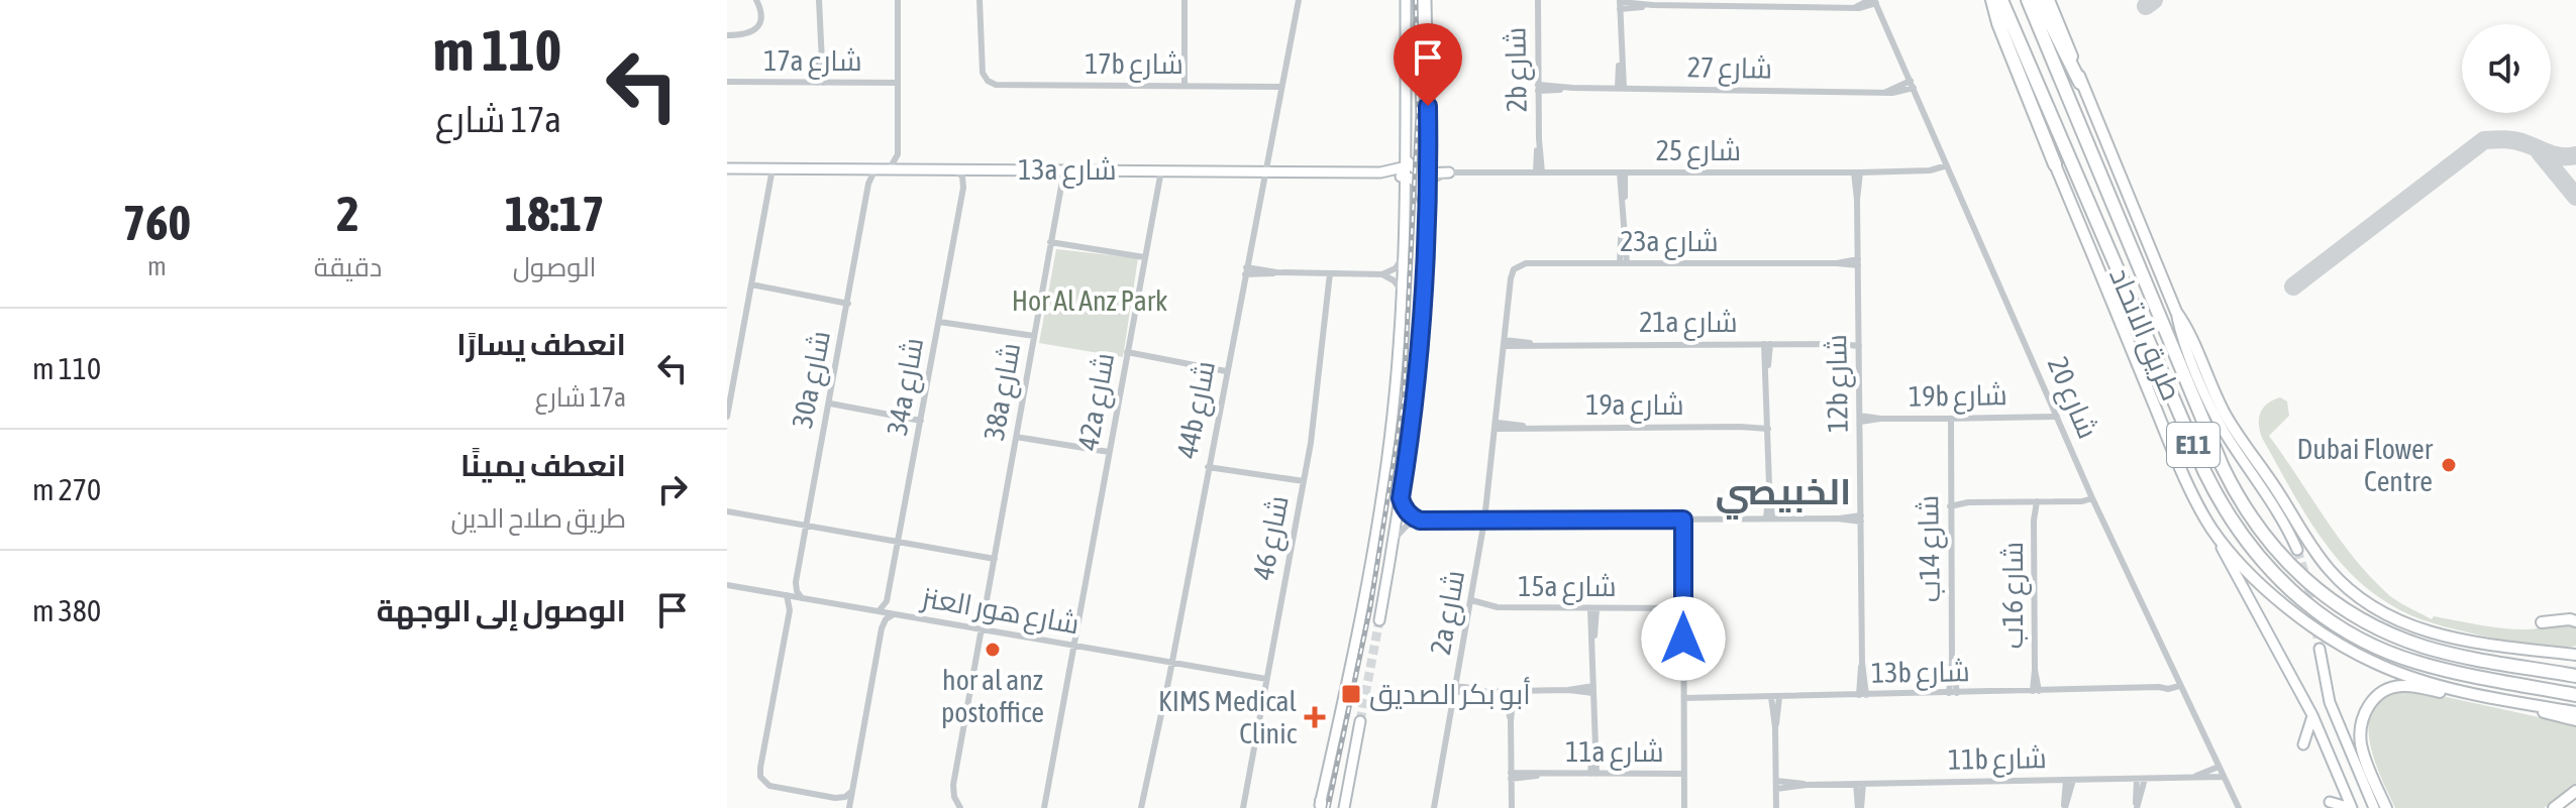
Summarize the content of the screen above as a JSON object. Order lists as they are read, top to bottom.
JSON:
{
  "streets": {
    "highway": ["طريق الاتحاد", "E11"],
    "main road": ["13a شارع"],
    "street": [
      "17a شارع",
      "17b شارع",
      "شارع 27",
      "2b شارع",
      "شارع 25",
      "23a شارع",
      "21a شارع",
      "30a شارع",
      "12b شارع",
      "34a شارع",
      "38a شارع",
      "19b شارع",
      "شارع 20",
      "42a شارع",
      "19a شارع",
      "44b شارع",
      "شارع 46",
      "شارع 14ب",
      "15a شارع",
      "شارع 16ب",
      "شارع هور العنز",
      "2a شارع",
      "13b شارع",
      "11a شارع",
      "11b شارع"
    ]
  },
  "crossings": [
    ["17b شارع", "44b شارع"],
    ["شارع 27", "2b شارع"],
    ["شارع 27", "شارع 20"],
    ["2b شارع", "شارع 25"],
    ["شارع 25", "12b شارع"],
    ["شارع 25", "شارع 20"],
    ["13a شارع", "30a شارع"],
    ["13a شارع", "34a شارع"],
    ["13a شارع", "38a شارع"],
    ["13a شارع", "42a شارع"],
    ["13a شارع", "44b شارع"],
    ["23a شارع", "12b شارع"],
    ["23a شارع", "2a شارع"],
    ["21a شارع", "12b شارع"],
    ["21a شارع", "2a شارع"],
    ["30a شارع", "شارع هور العنز"],
    ["12b شارع", "19b شارع"],
    ["12b شارع", "13b شارع"],
    ["34a شارع", "شارع هور العنز"],
    ["38a شارع", "شارع هور العنز"],
    ["19b شارع", "شارع 20"],
    ["19b شارع", "شارع 14ب"],
    ["شارع 20", "13b شارع"],
    ["شارع 20", "11b شارع"],
    ["42a شارع", "شارع هور العنز"],
    ["19a شارع", "2a شارع"],
    ["44b شارع", "شارع هور العنز"],
    ["شارع 46", "شارع هور العنز"],
    ["شارع 14ب", "13b شارع"],
    ["15a شارع", "2a شارع"],
    ["شارع 16ب", "13b شارع"]
  ],
  "districts": ["الخبيصي"],
  "parks": ["Hor Al Anz Park"],
  "places": {
    "other": ["Dubai Flower Centre", "hor al anz postoffice"],
    "transit": ["أبو بكر الصديق"],
    "health": ["KIMS Medical Clinic"]
  },
  "page": {
    "turn": ["110 m", "17a شارع"],
    "eta": [
      "18:17",
      "الوصول",
      "2",
      "دقيقة",
      "760",
      "m"
    ],
    "list": [
      {
        "name": "انعطف يسارًا",
        "note": "17a شارع",
        "value": "110 m"
      },
      {
        "name": "انعطف يمينًا",
        "note": "طريق صلاح الدين",
        "value": "270 m"
      },
      {
        "name": "الوصول إلى الوجهة",
        "value": "380 m"
      }
    ]
  }
}
